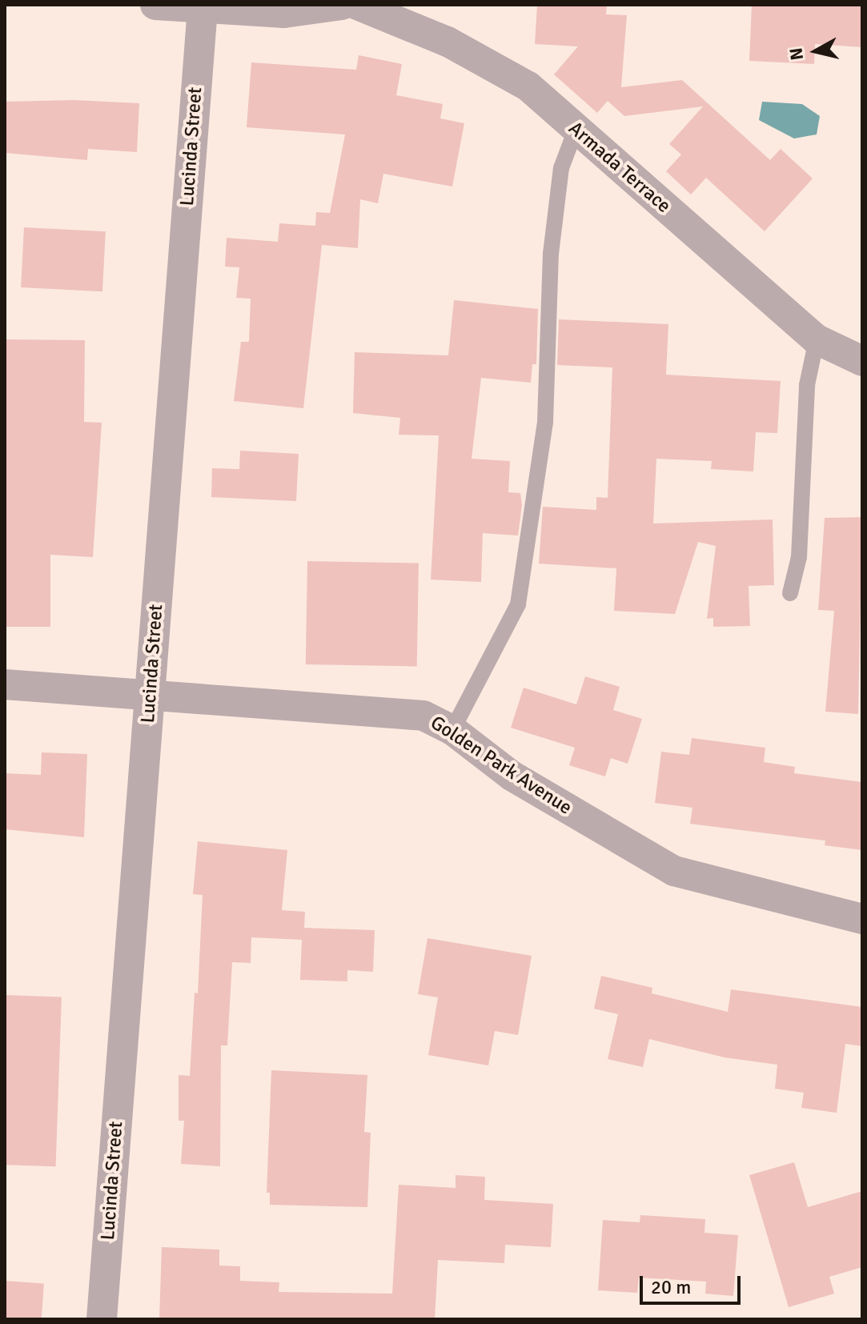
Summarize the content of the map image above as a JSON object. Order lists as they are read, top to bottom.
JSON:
{
  "streets": {
    "street": ["Lucinda Street", "Armada Terrace", "Golden Park Avenue"]
  },
  "crossings": [
    ["Lucinda Street", "Golden Park Avenue"]
  ],
  "scale_bar": "20 m",
  "north": "left"
}
